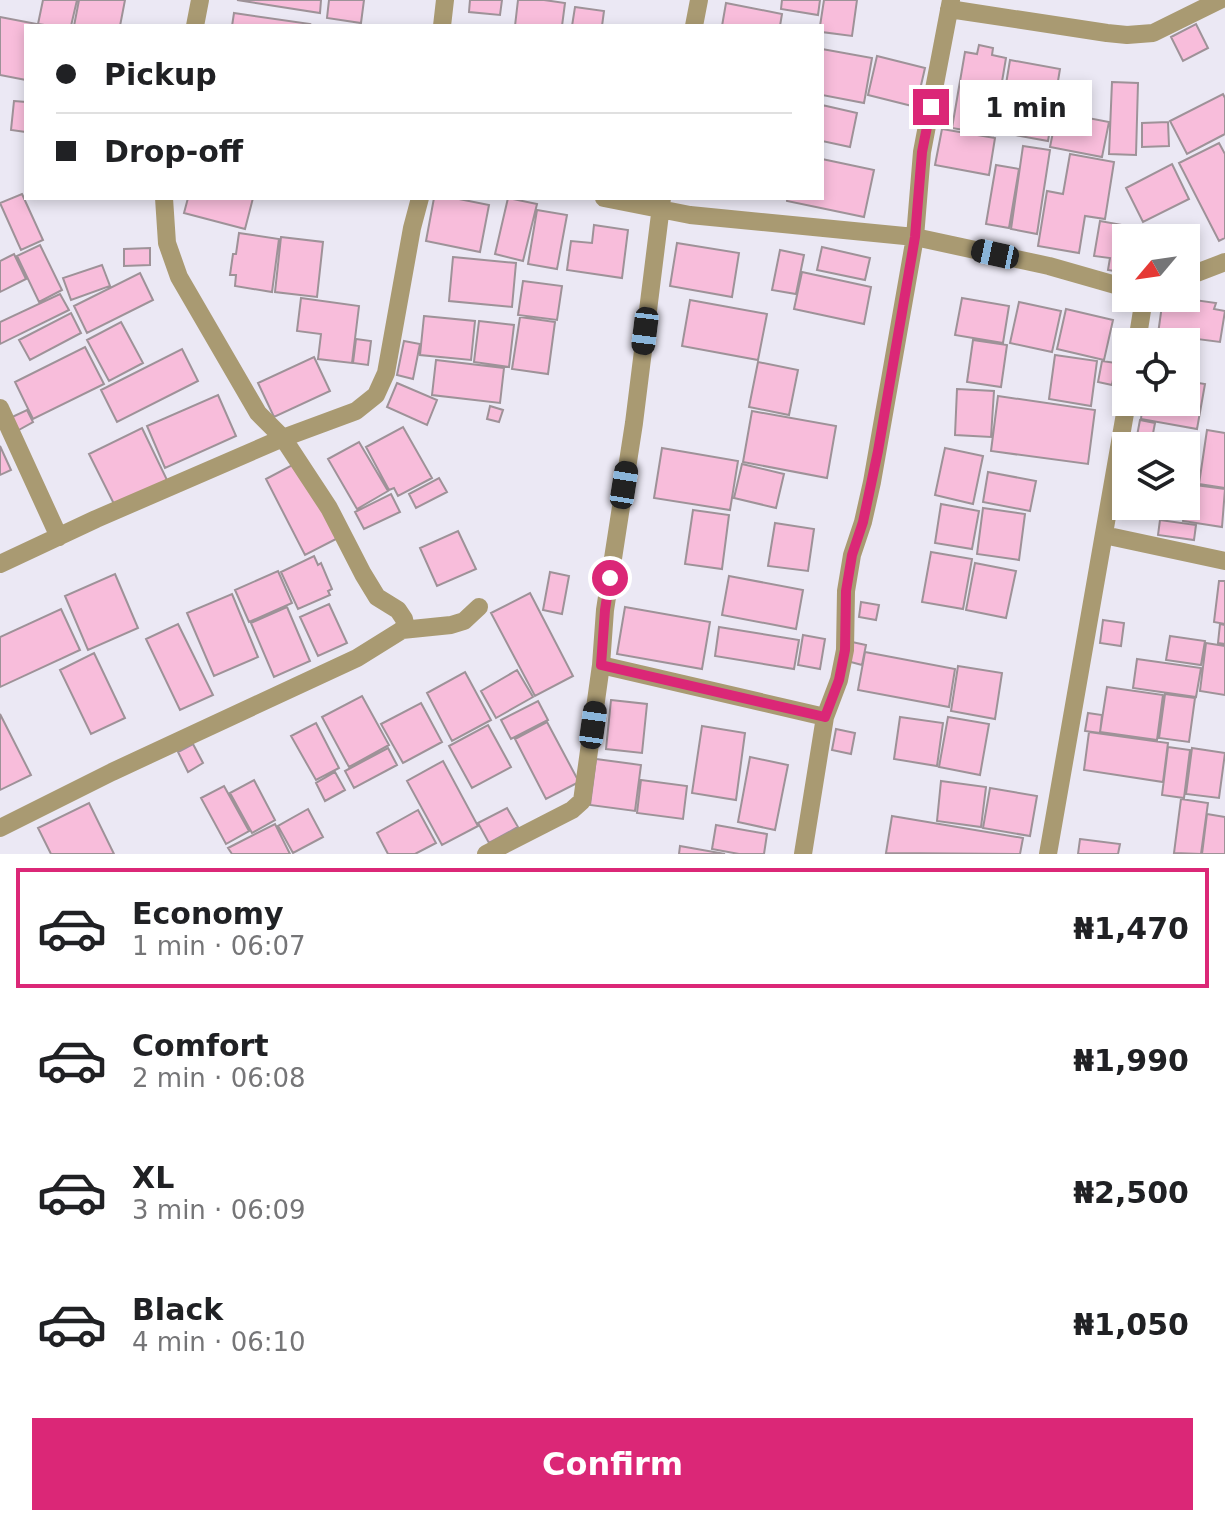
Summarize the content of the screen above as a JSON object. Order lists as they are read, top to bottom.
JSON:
{
  "north": "bottom left",
  "page": {
    "banner": ["Pickup", "Drop-off"],
    "bubble": "1 min",
    "list": [
      {
        "name": "Economy",
        "note": "1 min · 06:07",
        "value": "₦1,470"
      },
      {
        "name": "Comfort",
        "note": "2 min · 06:08",
        "value": "₦1,990"
      },
      {
        "name": "XL",
        "note": "3 min · 06:09",
        "value": "₦2,500"
      },
      {
        "name": "Black",
        "note": "4 min · 06:10",
        "value": "₦1,050"
      }
    ],
    "buttons": "Confirm"
  }
}
